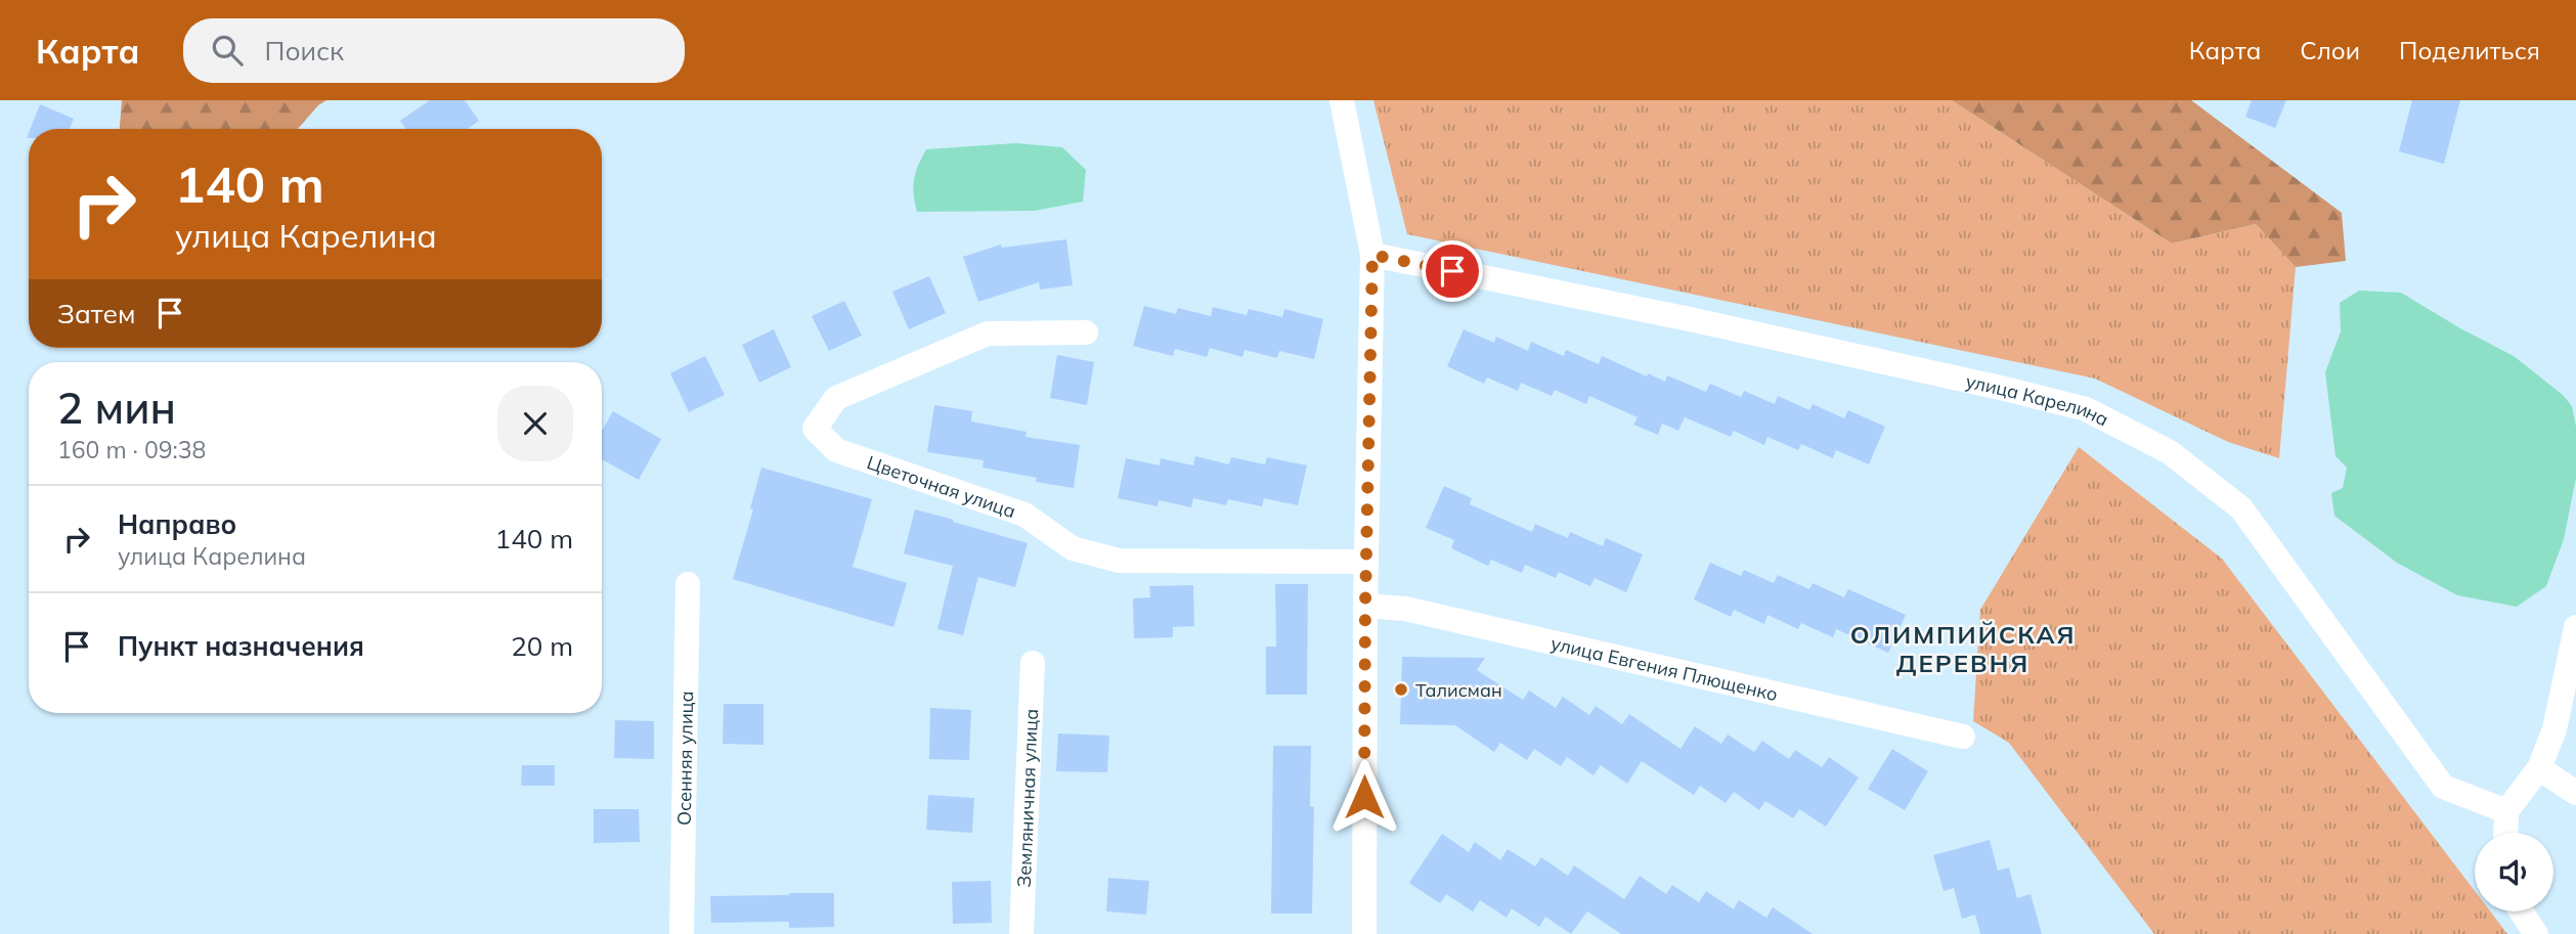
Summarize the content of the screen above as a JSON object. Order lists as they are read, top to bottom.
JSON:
{
  "streets": {
    "street": [
      "улица Карелина",
      "Цветочная улица",
      "улица Евгения Плющенко",
      "Осенняя улица",
      "Земляничная улица"
    ]
  },
  "districts": ["ОЛИМПИЙСКАЯ ДЕРЕВНЯ"],
  "places": ["Талисман"],
  "page": {
    "header": "Карта",
    "search": "Поиск",
    "nav": ["Карта", "Слои", "Поделиться"],
    "turn": ["140 m", "улица Карелина"],
    "then": "Затем",
    "heading": ["2 мин", "160 m · 09:38"],
    "list": [
      {
        "name": "Направо",
        "note": "улица Карелина",
        "value": "140 m"
      },
      {
        "name": "Пункт назначения",
        "value": "20 m"
      }
    ]
  }
}
